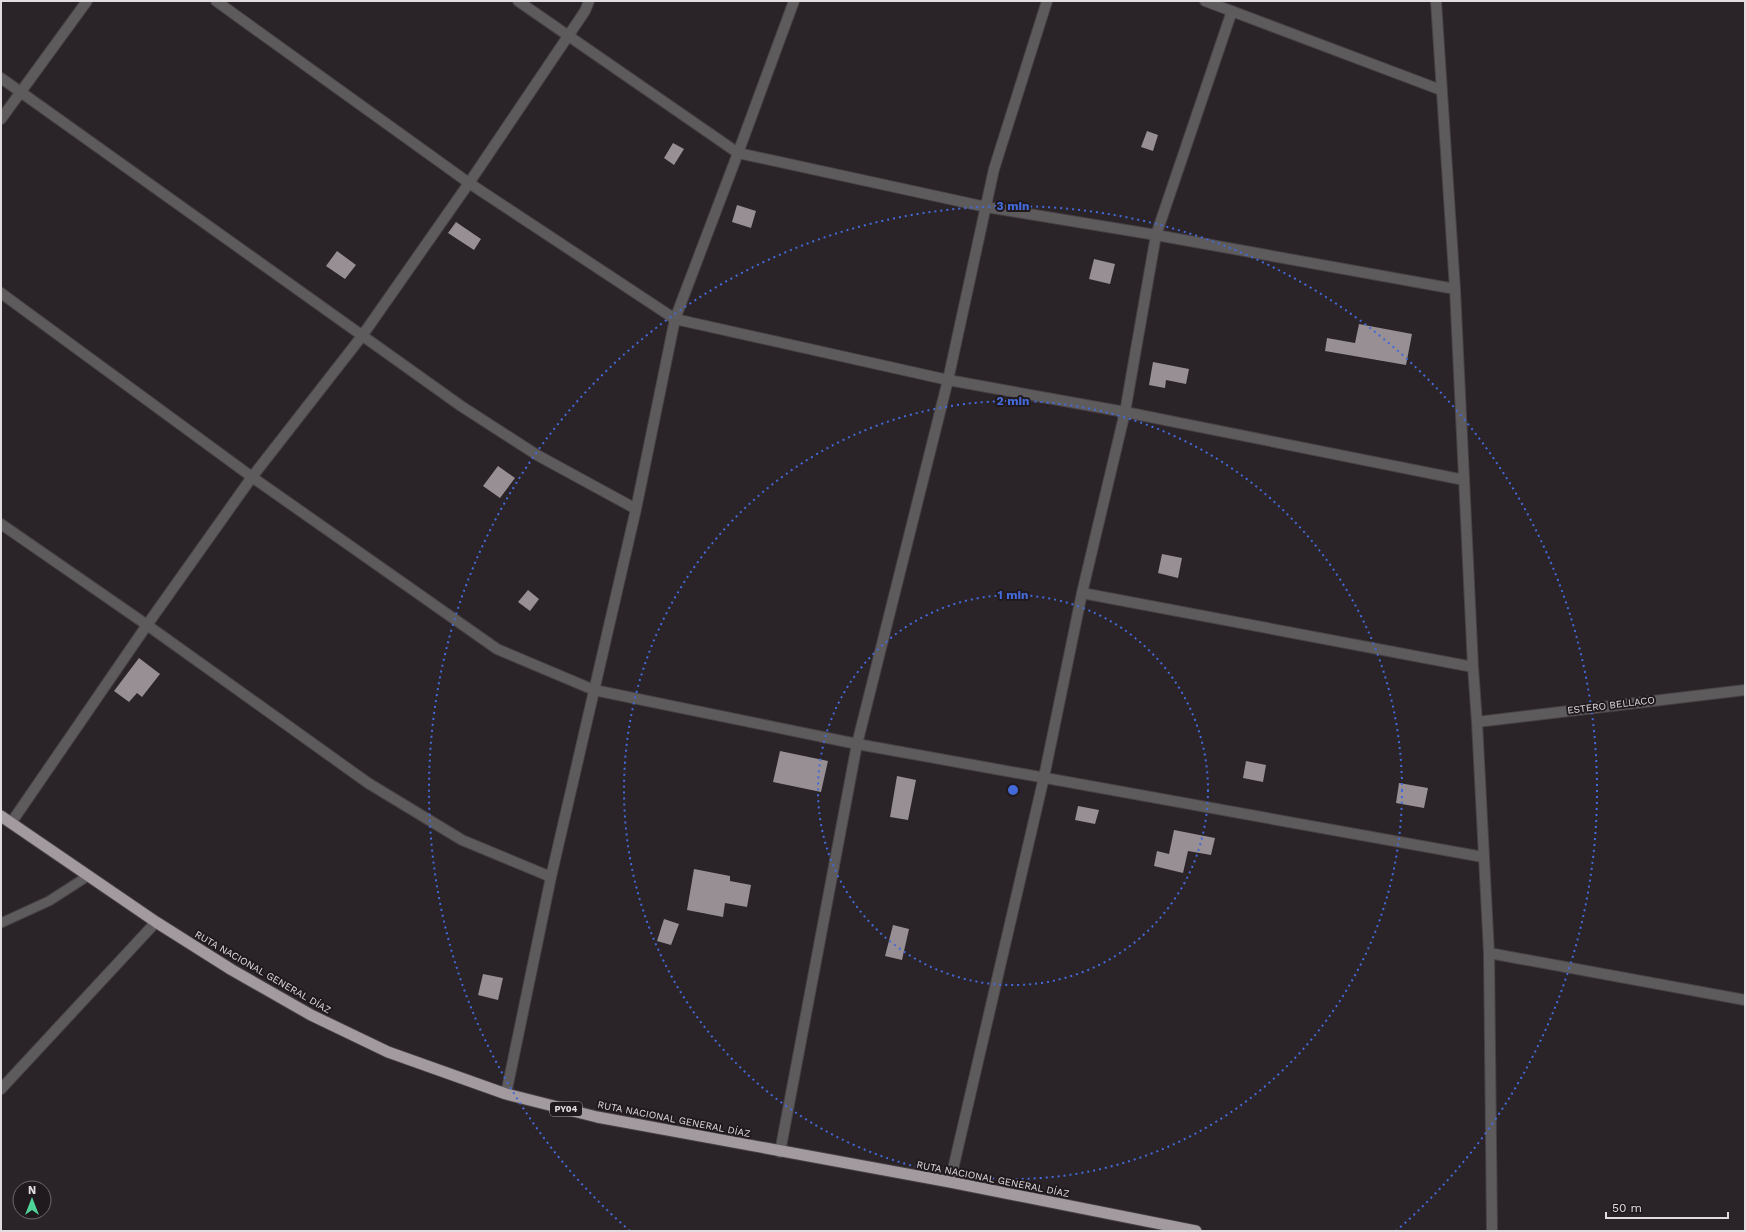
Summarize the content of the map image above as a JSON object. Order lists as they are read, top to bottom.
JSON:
{
  "streets": {
    "highway": ["RUTA NACIONAL GENERAL DÍAZ", "PY04"],
    "street": ["ESTERO BELLACO"]
  },
  "scale_bar": "50 m",
  "north": "top",
  "rings": ["3 min", "2 min", "1 min"]
}
